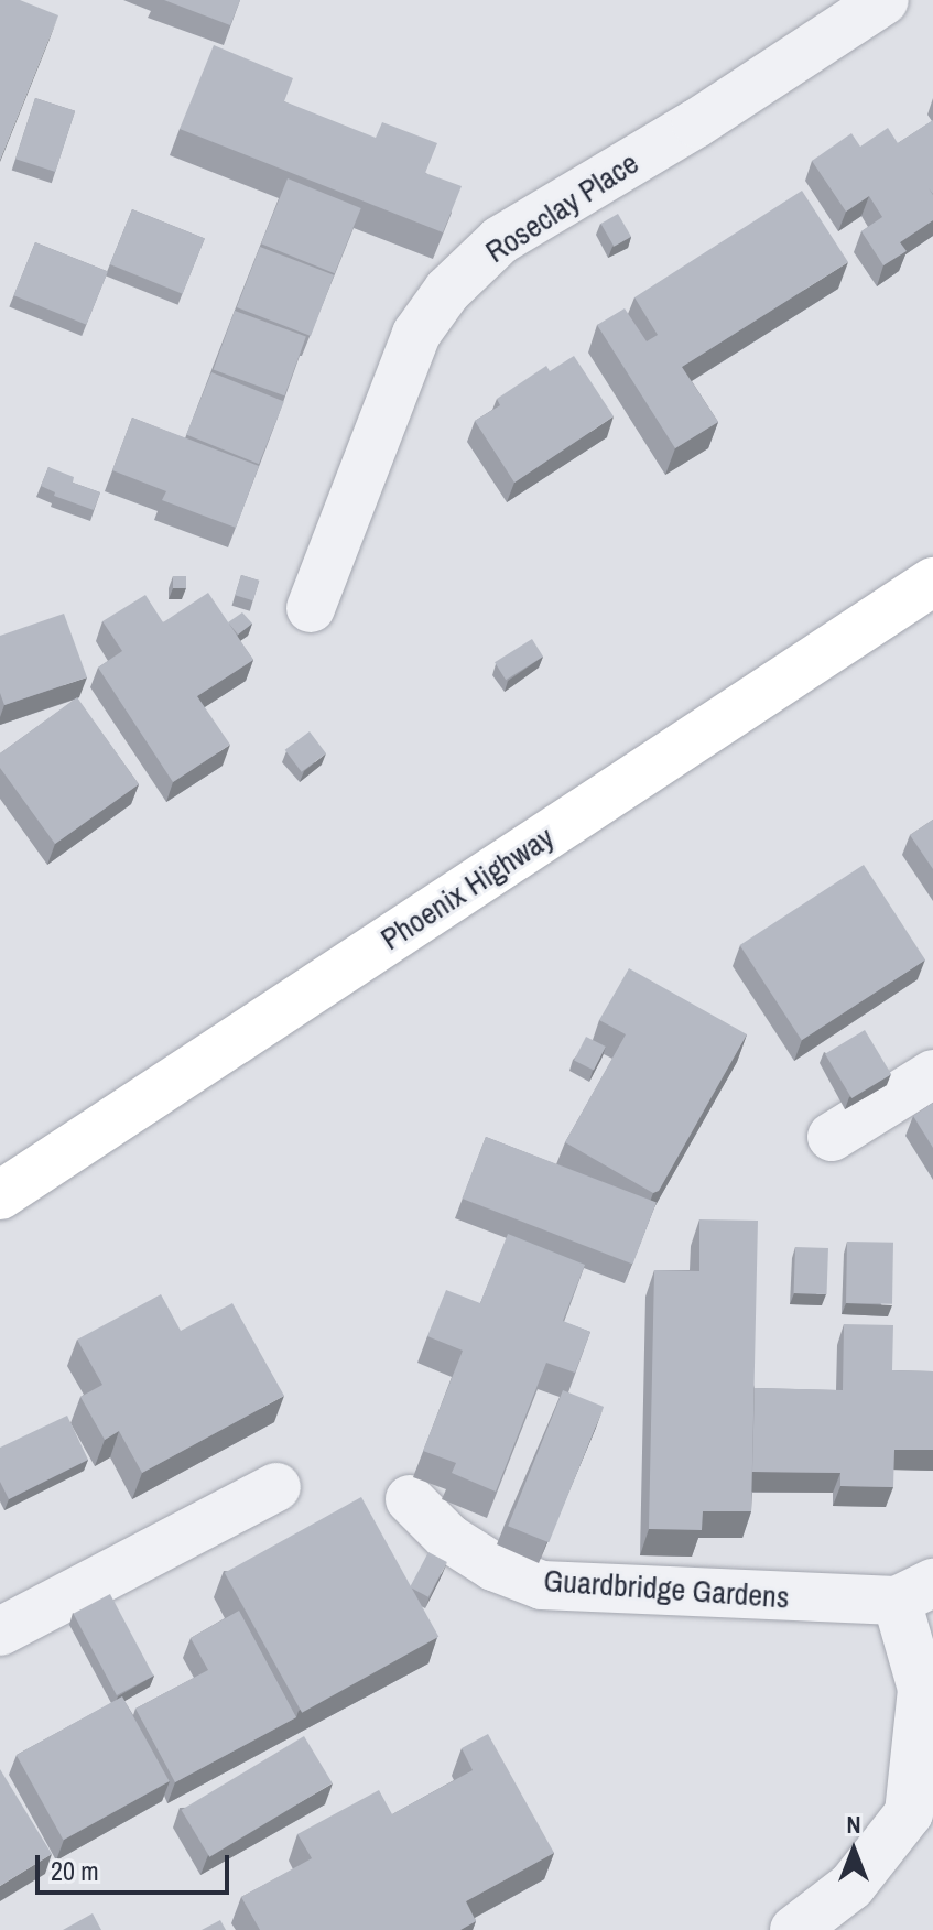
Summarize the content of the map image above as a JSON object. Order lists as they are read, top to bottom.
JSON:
{
  "streets": {
    "main road": ["Phoenix Highway"],
    "street": ["Roseclay Place", "Guardbridge Gardens"]
  },
  "scale_bar": "20 m",
  "north": "top"
}
